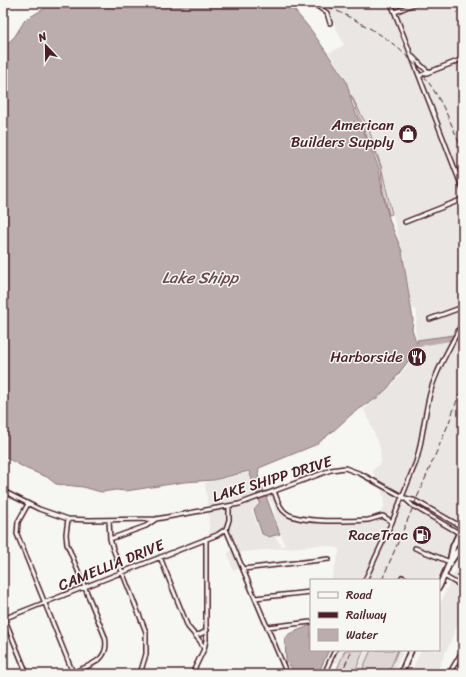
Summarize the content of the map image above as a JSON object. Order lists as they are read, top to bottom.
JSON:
{
  "streets": {
    "street": ["LAKE SHIPP DRIVE", "CAMELLIA DRIVE"]
  },
  "water": ["Lake Shipp"],
  "places": {
    "shop": ["American Builders Supply"],
    "restaurant": ["Harborside"],
    "fuel station": ["RaceTrac"]
  },
  "legend": ["Road", "Railway", "Water"],
  "north": "top"
}
